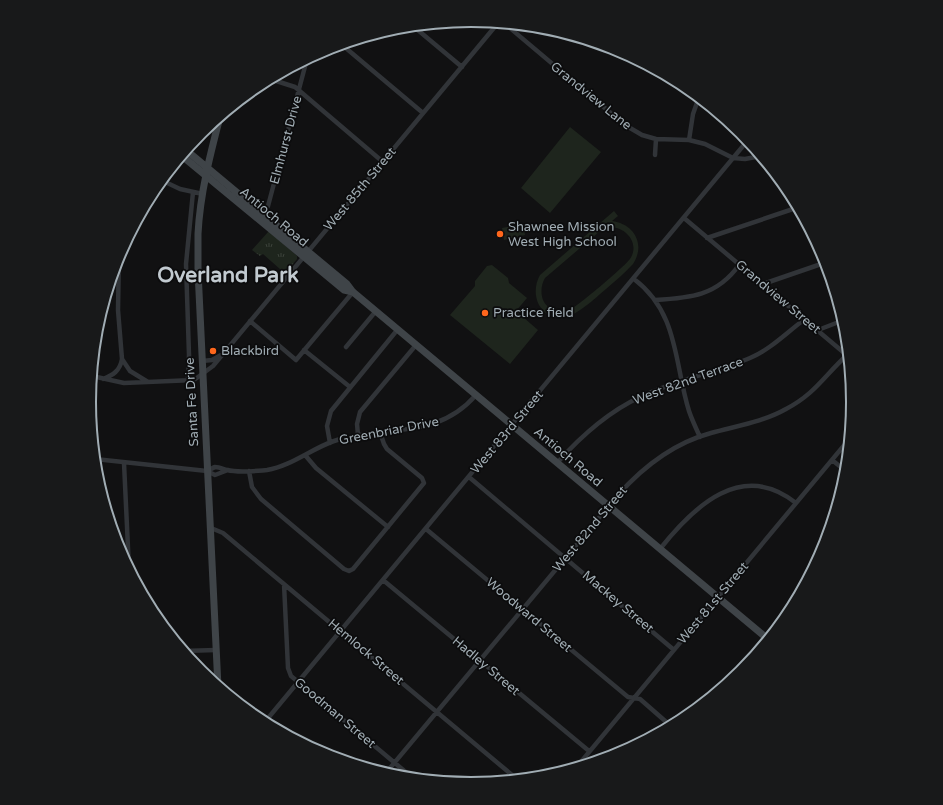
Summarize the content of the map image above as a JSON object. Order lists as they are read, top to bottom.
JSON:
{
  "streets": {
    "main road": ["Antioch Road", "Santa Fe Drive"],
    "street": [
      "Grandview Lane",
      "Elmhurst Drive",
      "West 85th Street",
      "Grandview Street",
      "West 82nd Terrace",
      "Greenbriar Drive",
      "West 83rd Street",
      "West 82nd Street",
      "Mackey Street",
      "West 81st Street",
      "Woodward Street",
      "Hemlock Street",
      "Hadley Street",
      "Goodman Street"
    ]
  },
  "crossings": [
    ["Grandview Lane", "West 83rd Street"],
    ["Elmhurst Drive", "Antioch Road"],
    ["West 85th Street", "Antioch Road"],
    ["West 85th Street", "Santa Fe Drive"],
    ["Antioch Road", "West 82nd Terrace"],
    ["Antioch Road", "Santa Fe Drive"],
    ["Antioch Road", "Greenbriar Drive"],
    ["Antioch Road", "West 83rd Street"],
    ["Antioch Road", "West 82nd Street"],
    ["Antioch Road", "West 81st Street"],
    ["Grandview Street", "West 82nd Terrace"],
    ["Santa Fe Drive", "Greenbriar Drive"],
    ["Santa Fe Drive", "Hemlock Street"],
    ["West 83rd Street", "Mackey Street"],
    ["West 83rd Street", "Woodward Street"],
    ["West 83rd Street", "Hemlock Street"],
    ["West 83rd Street", "Hadley Street"],
    ["West 83rd Street", "Goodman Street"],
    ["West 82nd Street", "Mackey Street"],
    ["West 82nd Street", "Woodward Street"],
    ["West 82nd Street", "Hemlock Street"],
    ["West 82nd Street", "Hadley Street"],
    ["West 82nd Street", "Goodman Street"],
    ["Mackey Street", "West 81st Street"],
    ["West 81st Street", "Woodward Street"],
    ["West 81st Street", "Hadley Street"],
    ["Hemlock Street", "Goodman Street"]
  ],
  "districts": ["Overland Park"],
  "places": ["Shawnee Mission West High School", "Practice field", "Blackbird"]
}
